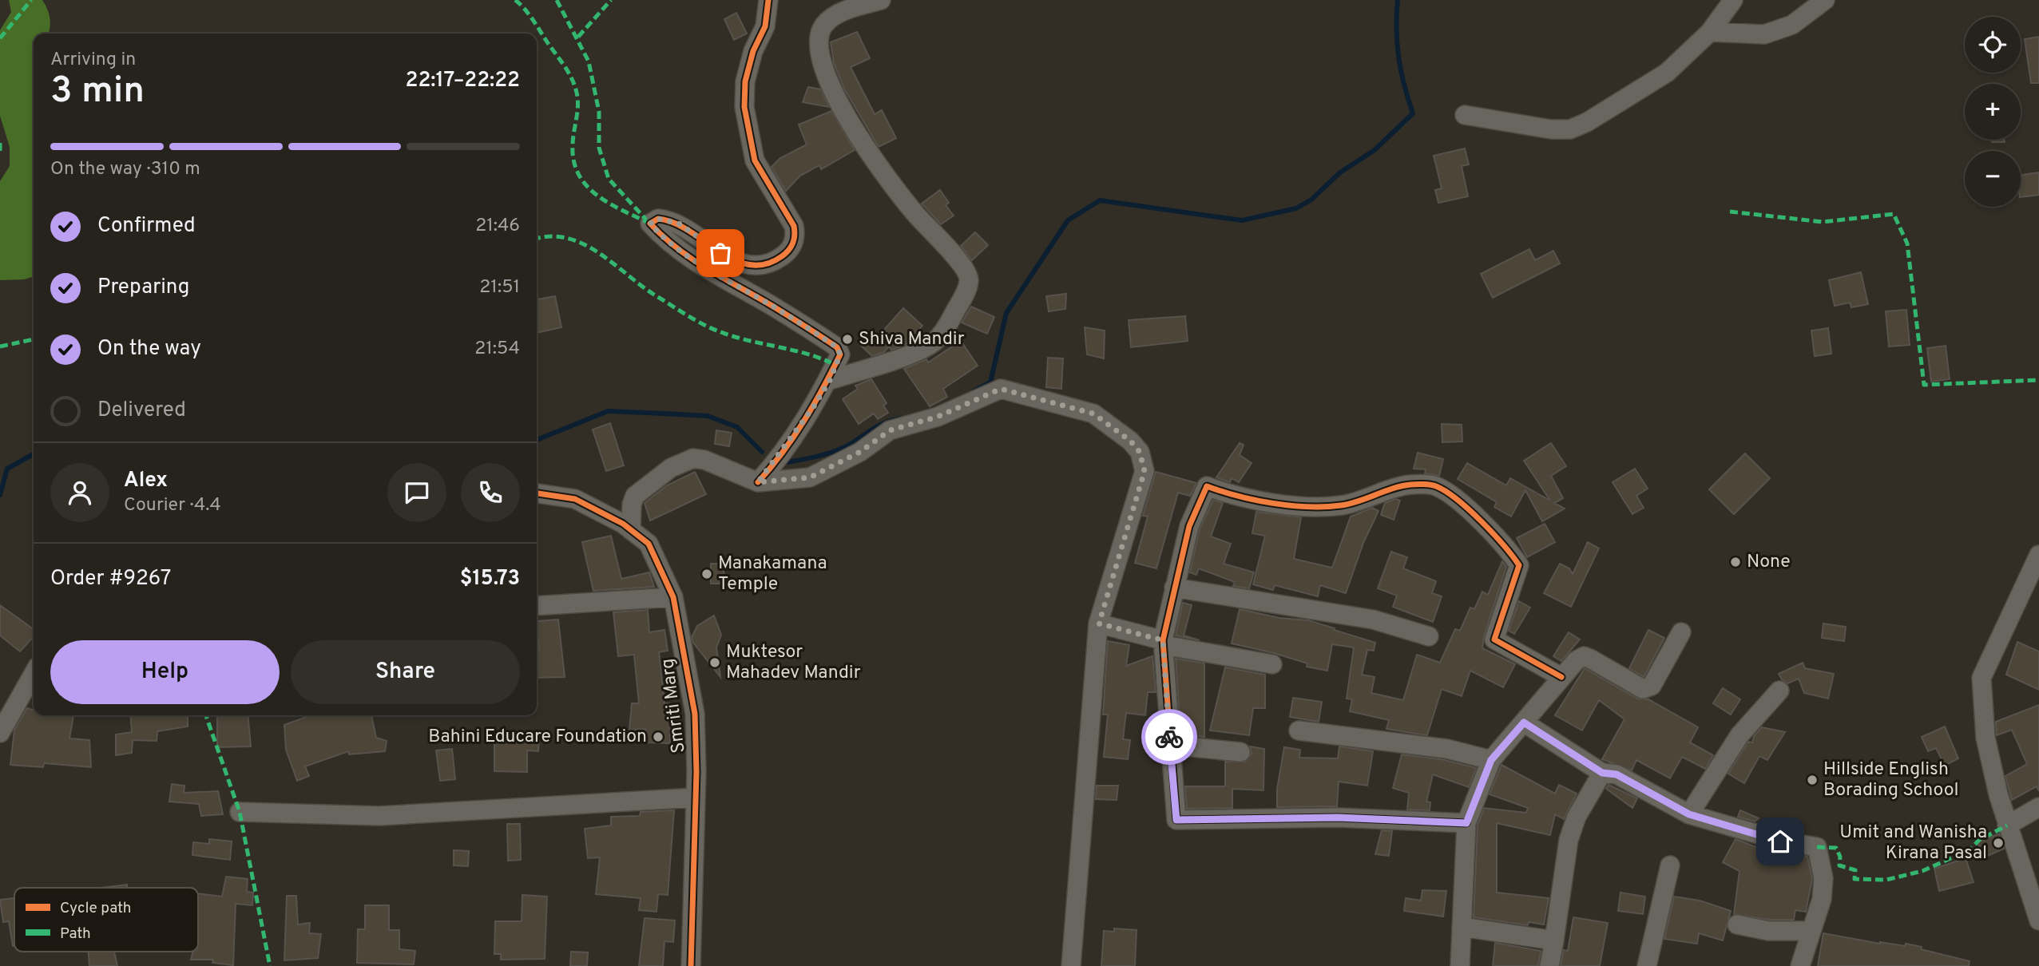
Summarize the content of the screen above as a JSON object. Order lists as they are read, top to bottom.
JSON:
{
  "streets": {
    "street": ["Smriti Marg"]
  },
  "places": [
    "Shiva Mandir",
    "None",
    "Manakamana Temple",
    "Muktesor Mahadev Mandir",
    "Bahini Educare Foundation",
    "Hillside English Borading School",
    "Umit and Wanisha Kirana Pasal"
  ],
  "legend": ["Cycle path", "Path"],
  "page": {
    "map_buttons": ["+", "−"],
    "heading": ["3 min", "Arriving in", "22:17–22:22"],
    "panel": [
      "Alex",
      "Courier · 4.4",
      "Order #9267",
      "$15.73"
    ],
    "bar": "On the way · 310 m",
    "list": [
      ["Confirmed", "21:46"],
      ["Preparing", "21:51"],
      ["On the way", "21:54"],
      "Delivered"
    ],
    "buttons": ["Help", "Share"]
  }
}
